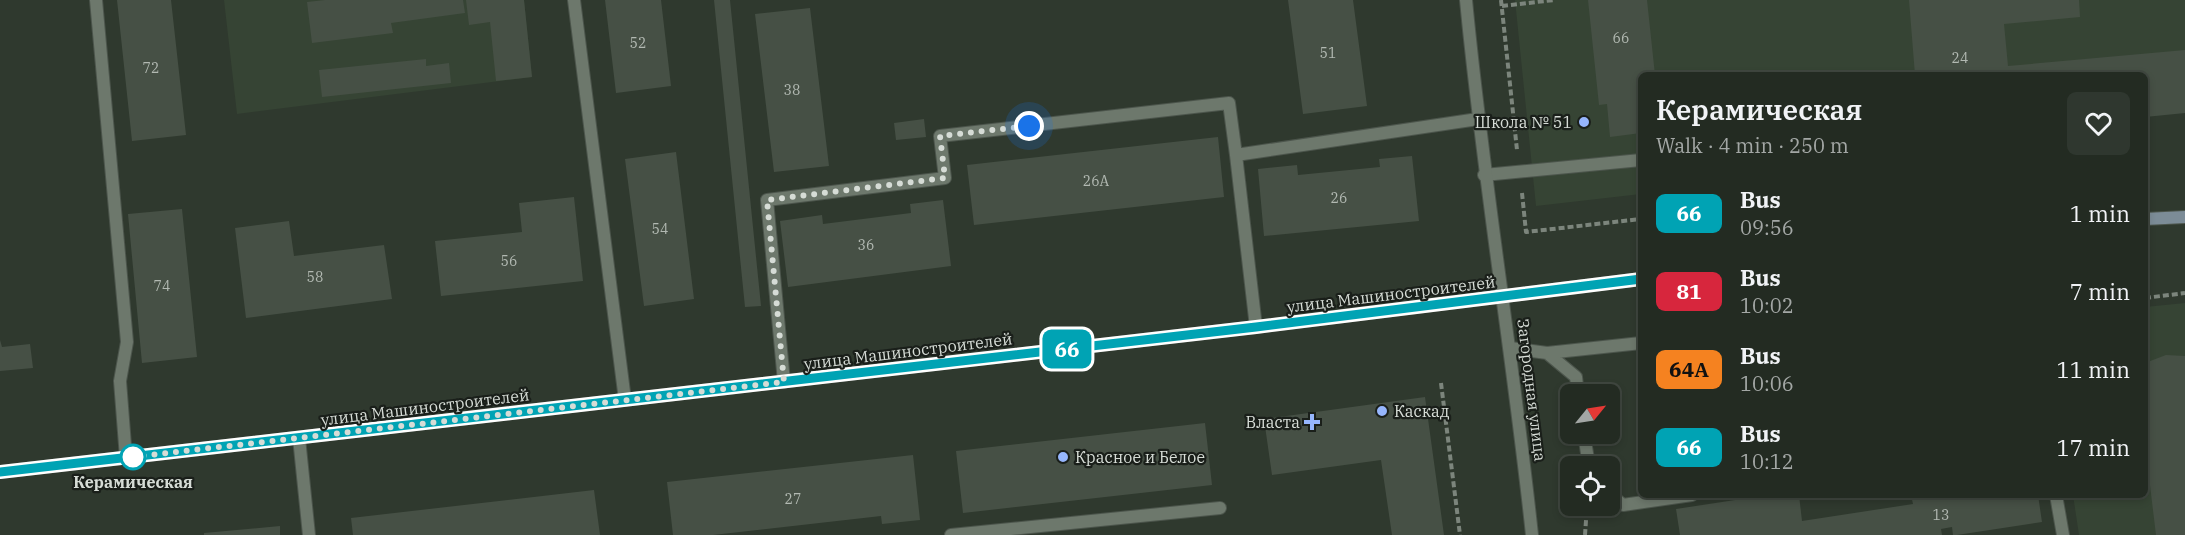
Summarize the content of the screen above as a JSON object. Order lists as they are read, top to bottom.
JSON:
{
  "streets": {
    "street": ["улица Машиностроителей", "Загородная улица"]
  },
  "crossings": [
    ["улица Машиностроителей", "Загородная улица"]
  ],
  "places": {
    "other": [
      "Школа № 51",
      "Каскад",
      "Керамическая",
      "Красное и Белое"
    ],
    "health": ["Власта"]
  },
  "lines": ["bus line 66"],
  "house_numbers": [
    "66",
    "52",
    "51",
    "24",
    "72",
    "38",
    "26А",
    "26",
    "54",
    "36",
    "56",
    "58",
    "74",
    "27",
    "13"
  ],
  "north": "top right",
  "page": {
    "on_map": "66",
    "heading": ["Керамическая", "Walk · 4 min · 250 m"],
    "list": [
      {
        "mark": "66",
        "name": "Bus",
        "note": "09:56",
        "value": "1 min"
      },
      {
        "mark": "81",
        "name": "Bus",
        "note": "10:02",
        "value": "7 min"
      },
      {
        "mark": "64А",
        "name": "Bus",
        "note": "10:06",
        "value": "11 min"
      },
      {
        "mark": "66",
        "name": "Bus",
        "note": "10:12",
        "value": "17 min"
      }
    ]
  }
}
